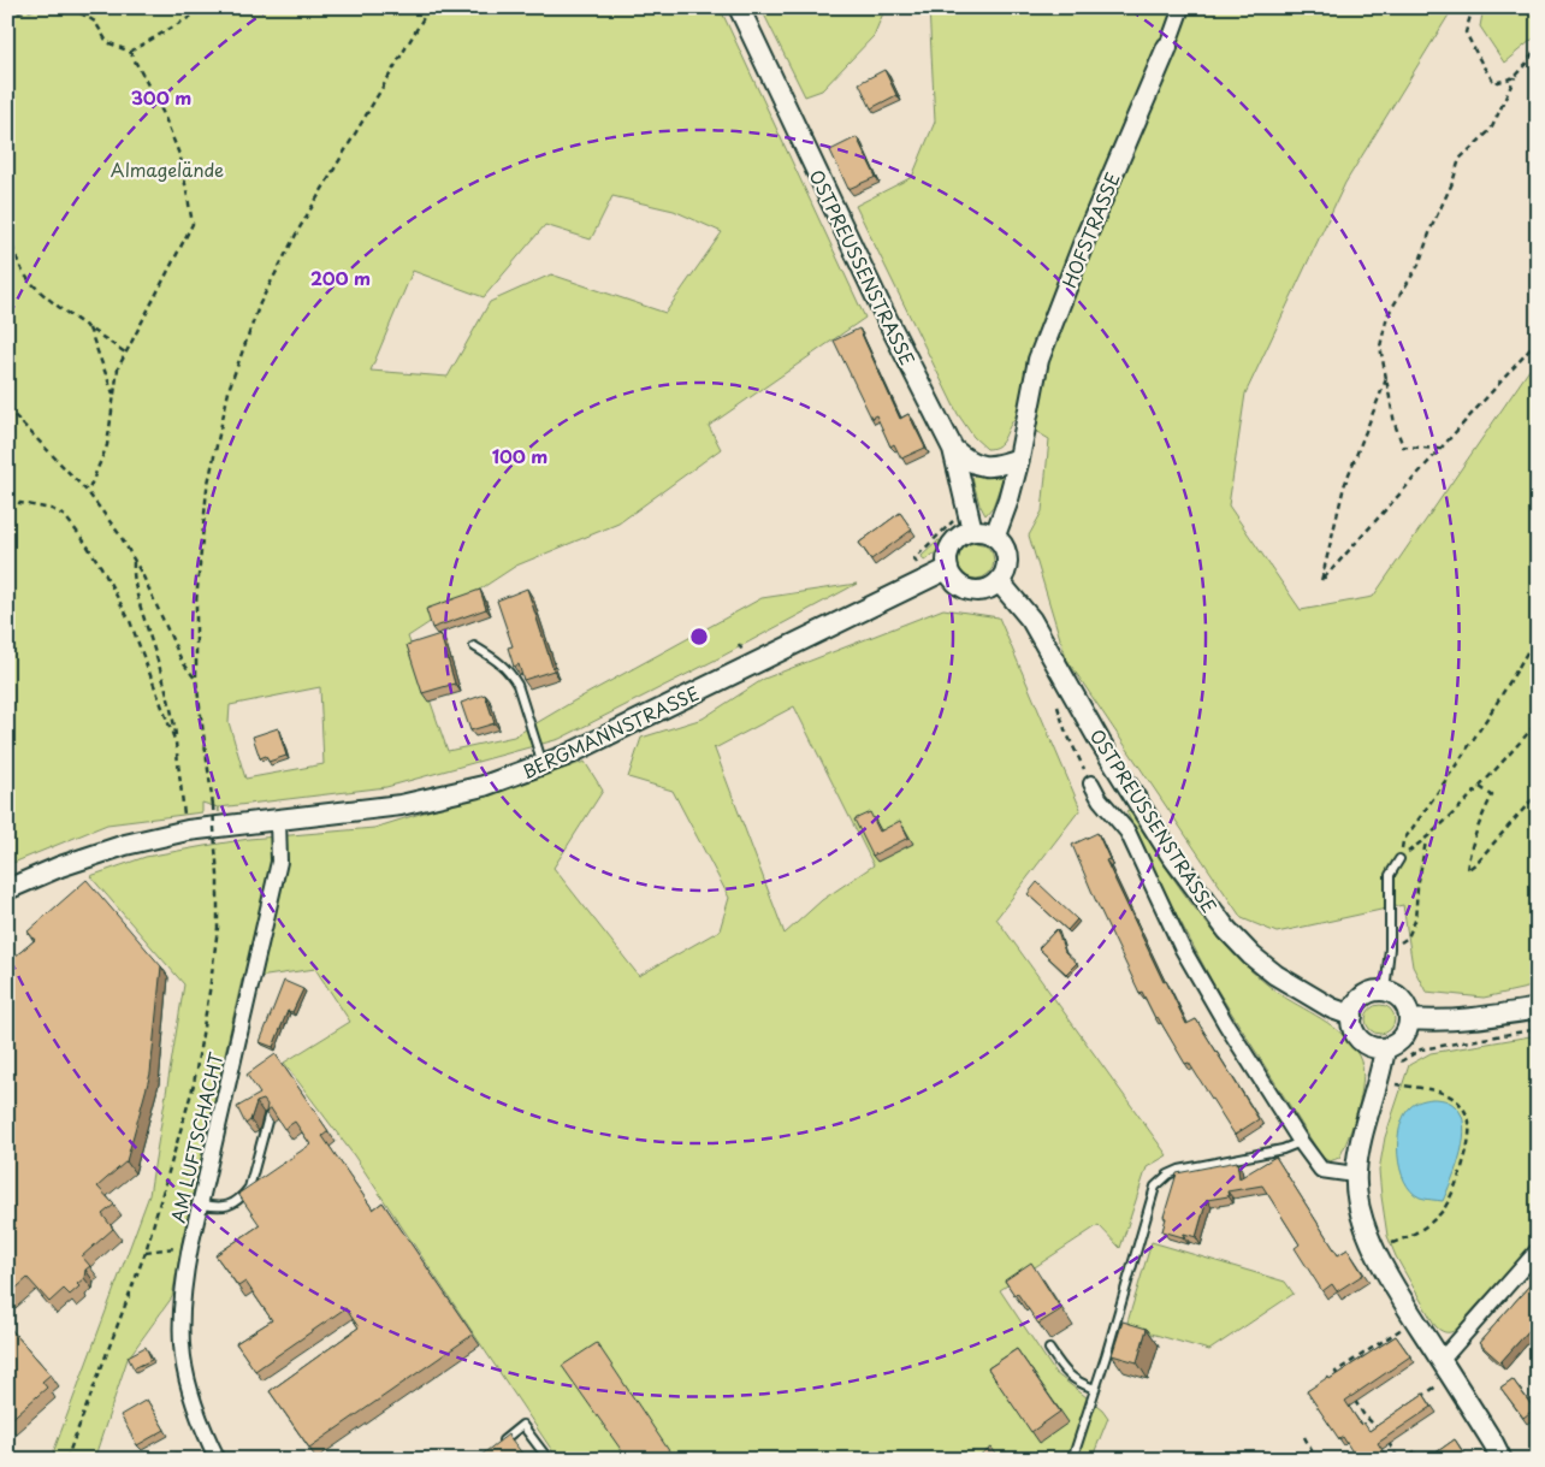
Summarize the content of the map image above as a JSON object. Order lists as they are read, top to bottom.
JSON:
{
  "streets": {
    "street": [
      "HOFSTRASSE",
      "OSTPREUSSENSTRASSE",
      "BERGMANNSTRASSE",
      "AM LUFTSCHACHT"
    ]
  },
  "crossings": [
    ["HOFSTRASSE", "OSTPREUSSENSTRASSE"],
    ["HOFSTRASSE", "BERGMANNSTRASSE"],
    ["OSTPREUSSENSTRASSE", "BERGMANNSTRASSE"],
    ["BERGMANNSTRASSE", "AM LUFTSCHACHT"]
  ],
  "parks": ["Almagelände"],
  "rings": ["300 m", "200 m", "100 m"]
}
